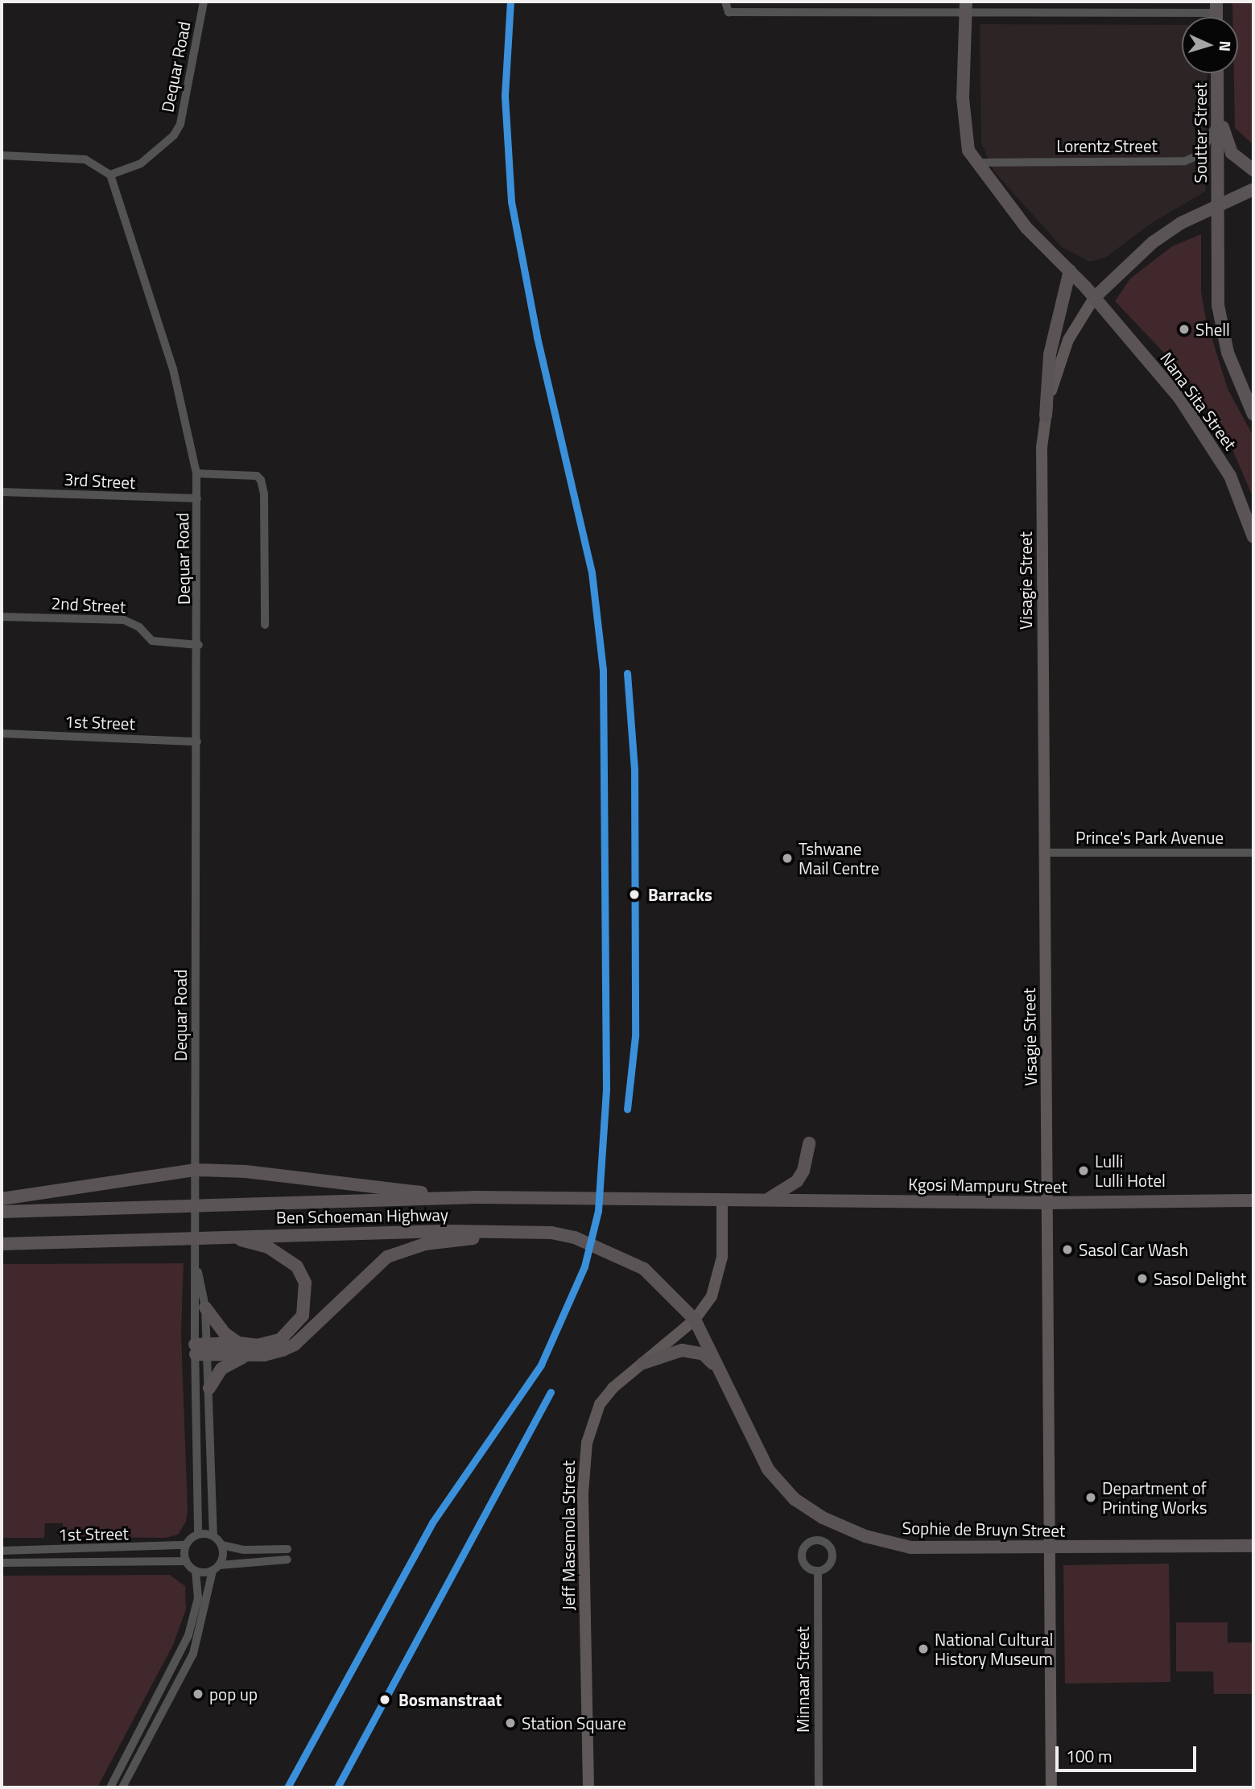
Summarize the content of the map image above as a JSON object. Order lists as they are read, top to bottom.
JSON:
{
  "streets": {
    "main road": [
      "Soutter Street",
      "Nana Sita Street",
      "Kgosi Mampuru Street",
      "Ben Schoeman Highway",
      "Sophie de Bruyn Street"
    ],
    "street": [
      "Dequar Road",
      "Lorentz Street",
      "3rd Street",
      "Visagie Street",
      "2nd Street",
      "1st Street",
      "Prince's Park Avenue",
      "Jeff Masemola Street",
      "Minnaar Street"
    ]
  },
  "crossings": [
    ["Dequar Road", "3rd Street"],
    ["Dequar Road", "2nd Street"],
    ["Dequar Road", "1st Street"],
    ["Soutter Street", "Lorentz Street"],
    ["Lorentz Street", "Nana Sita Street"],
    ["Nana Sita Street", "Visagie Street"],
    ["Visagie Street", "Prince's Park Avenue"],
    ["Visagie Street", "Kgosi Mampuru Street"],
    ["Visagie Street", "Sophie de Bruyn Street"],
    ["Kgosi Mampuru Street", "Ben Schoeman Highway"],
    ["Kgosi Mampuru Street", "Jeff Masemola Street"],
    ["Ben Schoeman Highway", "Sophie de Bruyn Street"],
    ["Ben Schoeman Highway", "Jeff Masemola Street"],
    ["Sophie de Bruyn Street", "Jeff Masemola Street"]
  ],
  "places": [
    "Shell",
    "Tshwane Mail Centre",
    "Barracks",
    "Lulli Lulli Hotel",
    "Sasol Car Wash",
    "Sasol Delight",
    "Department of Printing Works",
    "National Cultural History Museum",
    "pop up",
    "Bosmanstraat",
    "Station Square"
  ],
  "scale_bar": "100 m",
  "north": "right"
}
